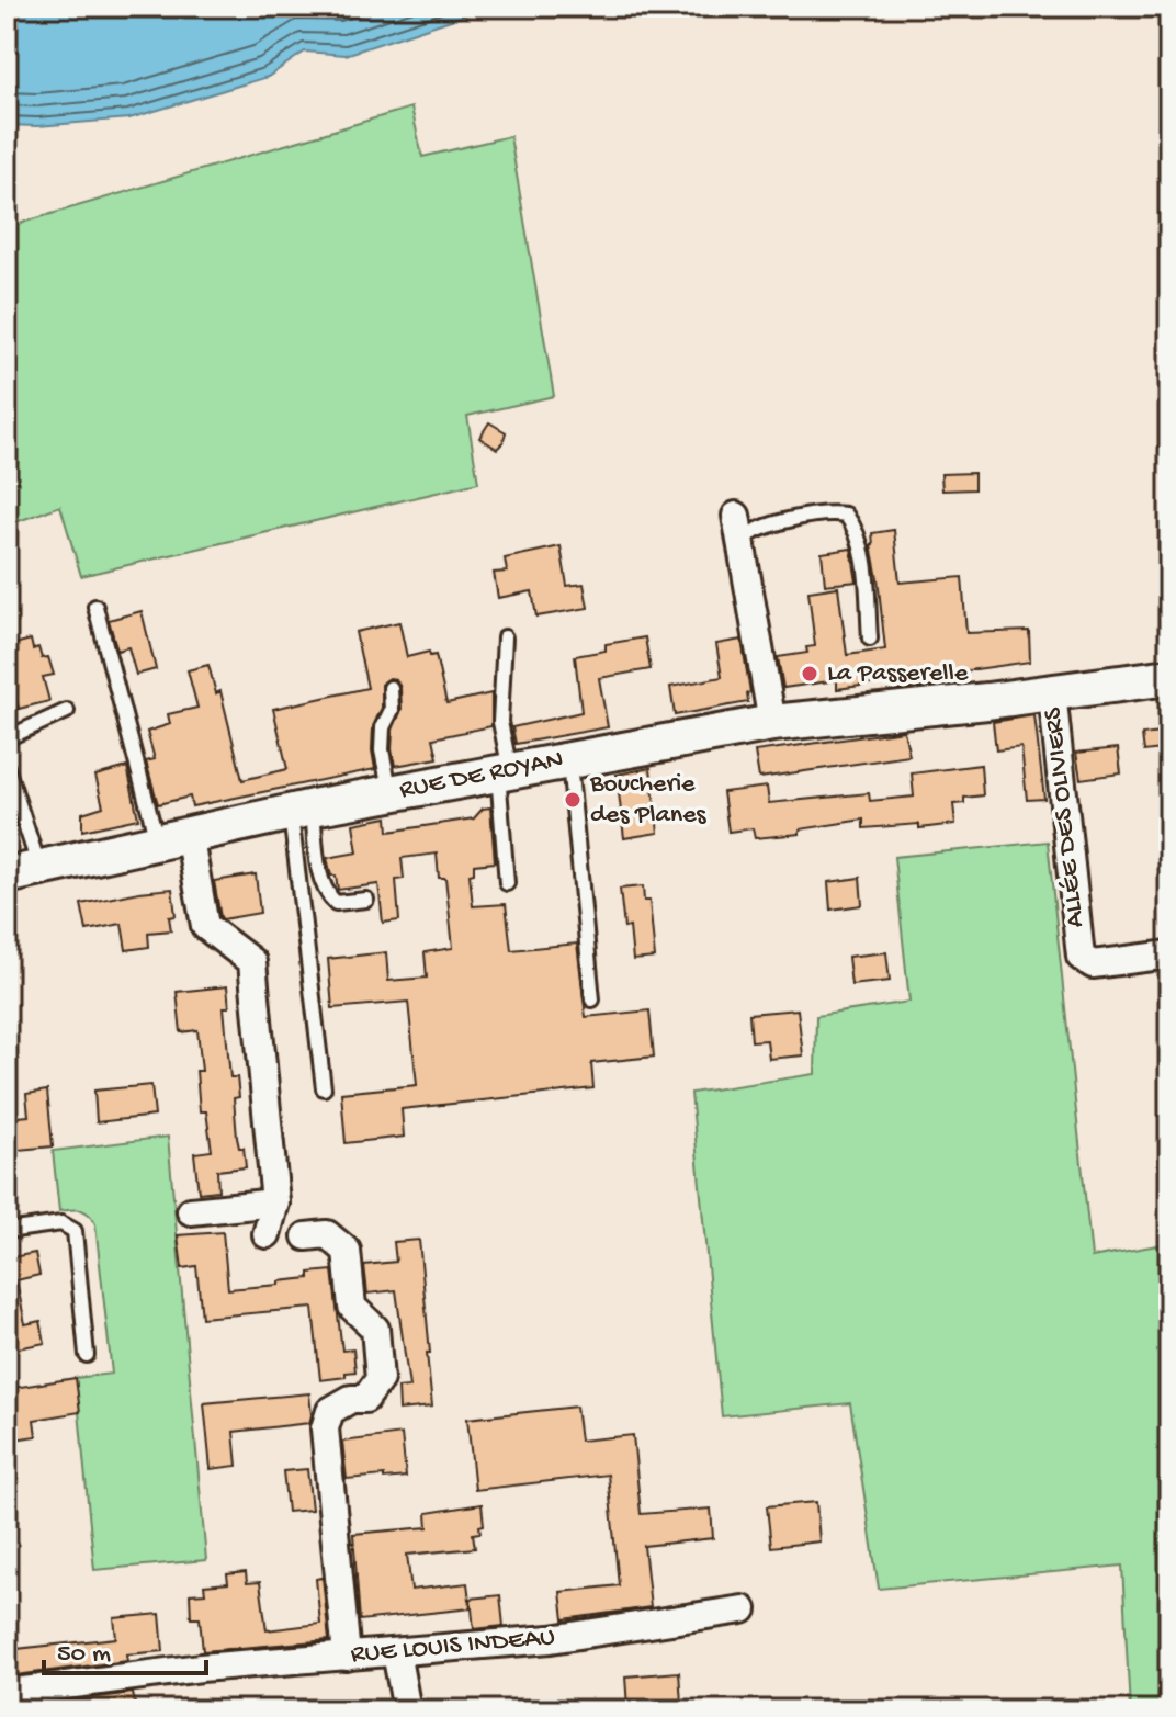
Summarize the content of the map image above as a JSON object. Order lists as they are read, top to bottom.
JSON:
{
  "streets": {
    "main road": ["RUE DE ROYAN"],
    "street": ["ALLÉE DES OLIVIERS", "RUE LOUIS INDEAU"]
  },
  "crossings": [
    ["RUE DE ROYAN", "ALLÉE DES OLIVIERS"]
  ],
  "places": ["La Passerelle", "Boucherie des Planes"],
  "scale_bar": "50 m"
}
